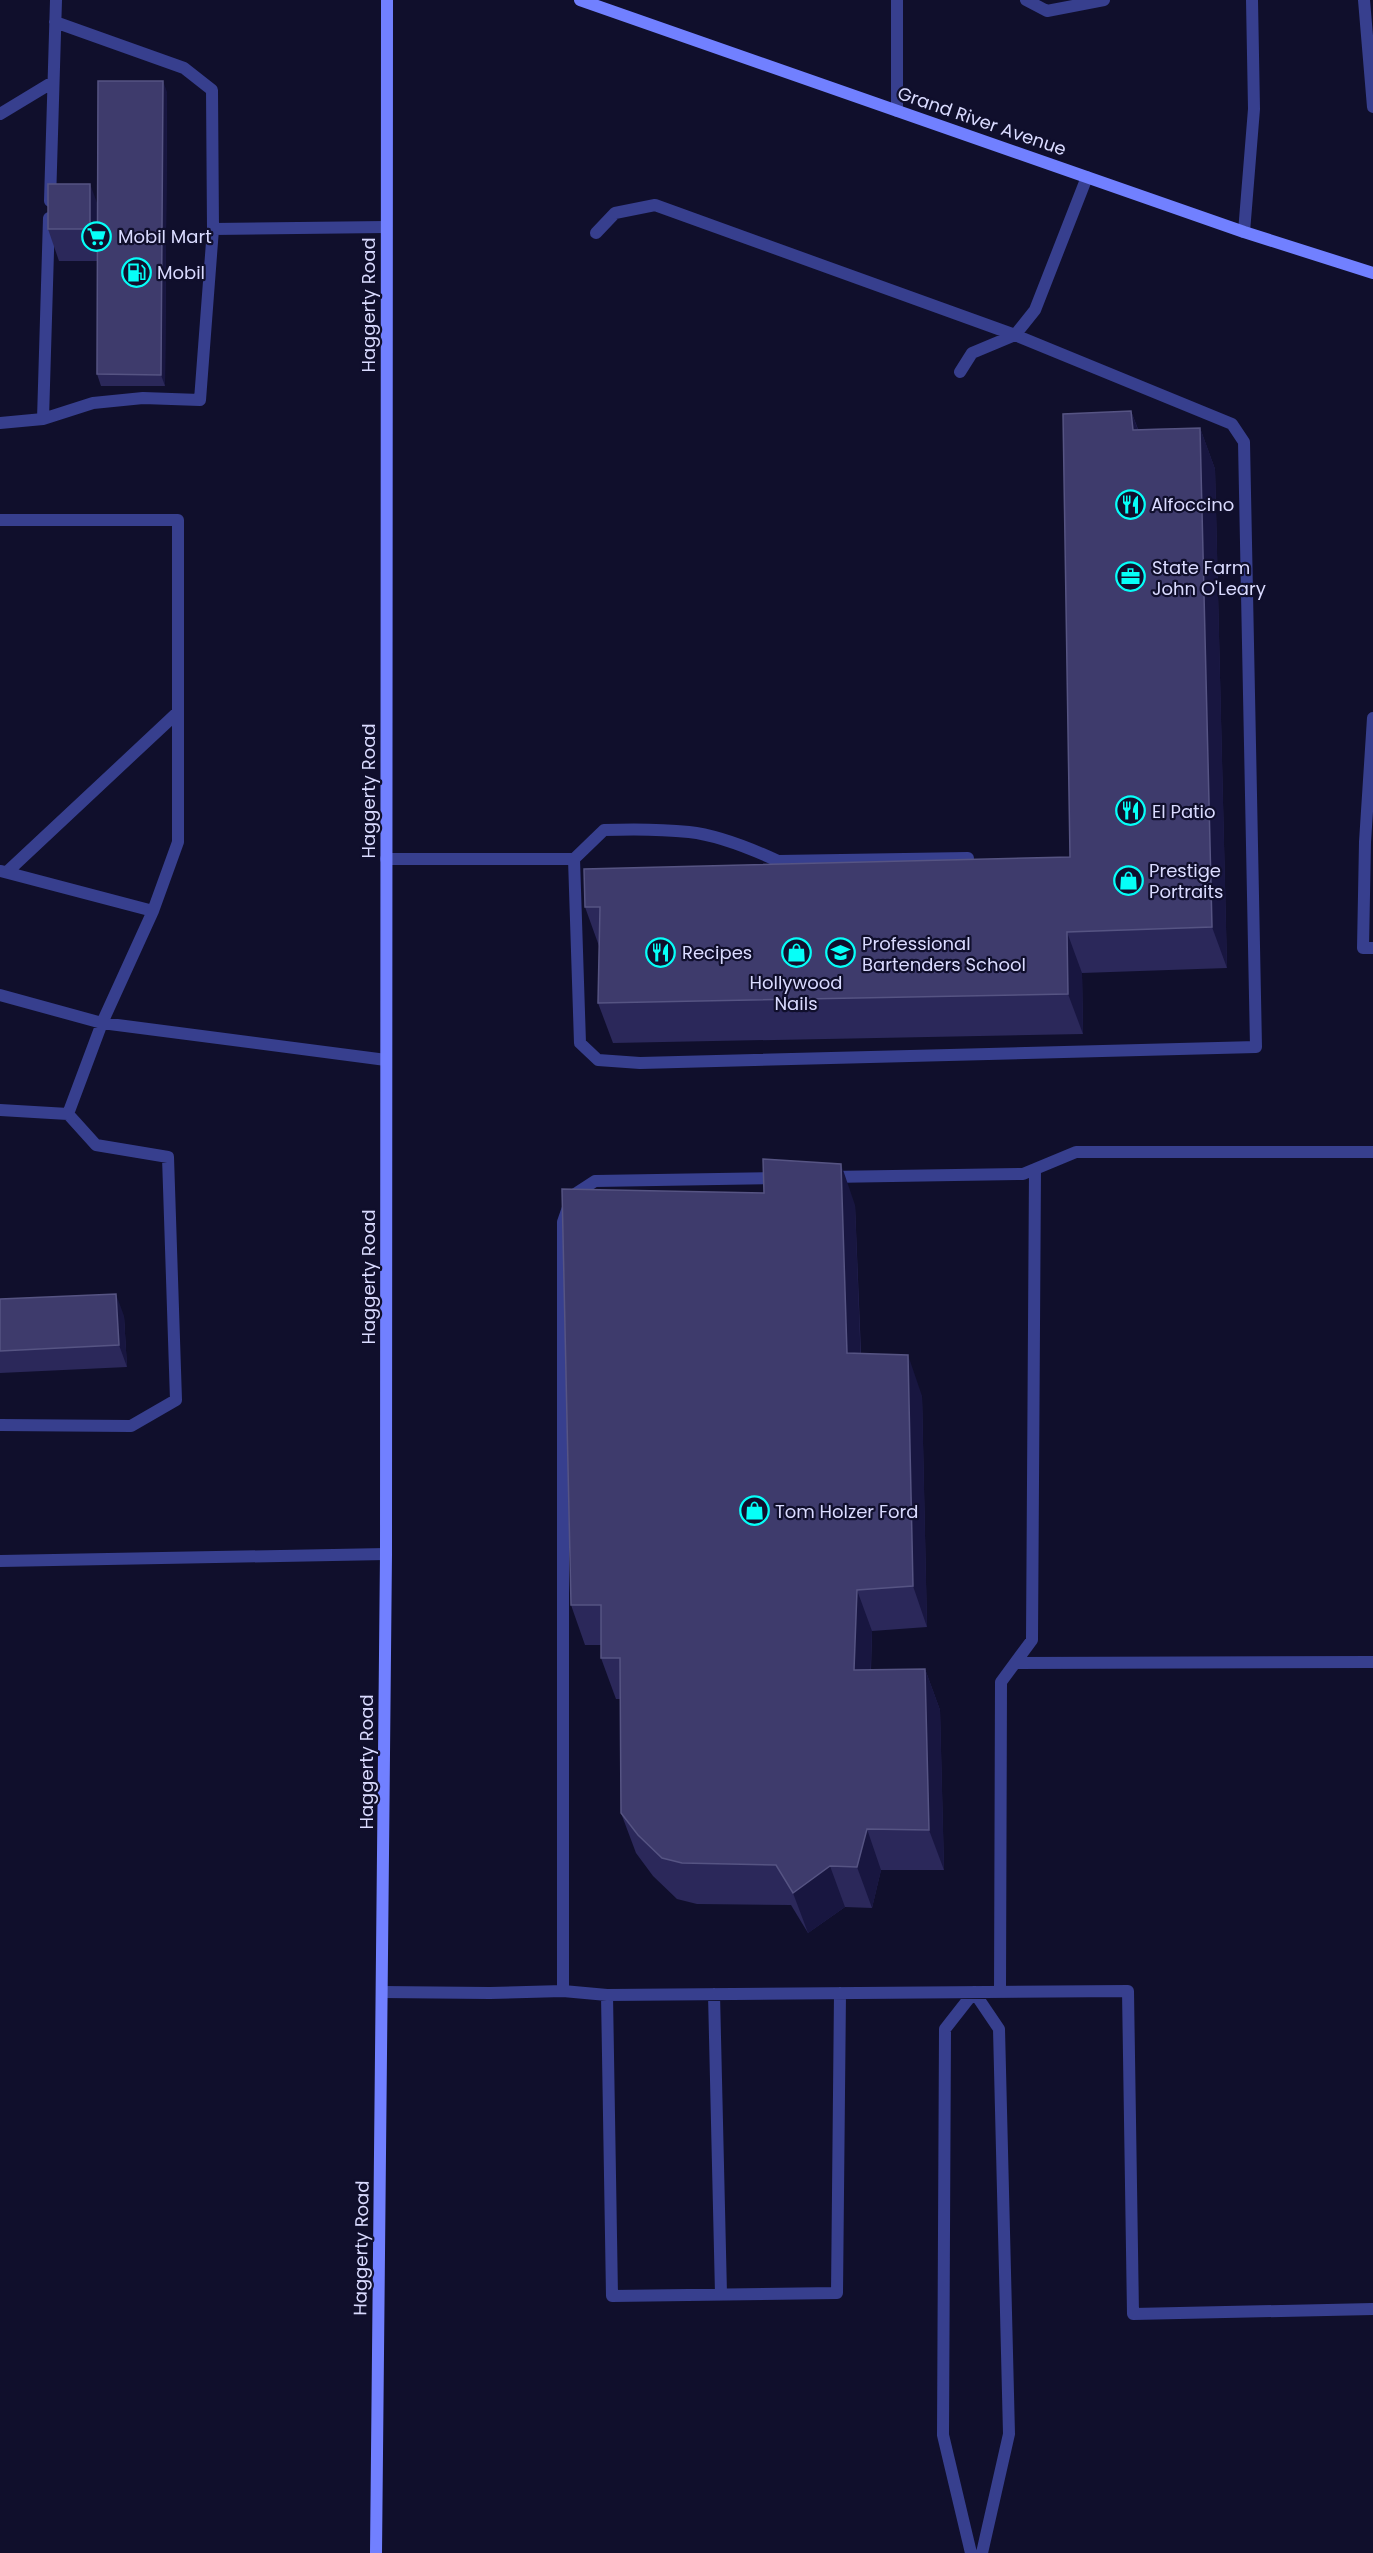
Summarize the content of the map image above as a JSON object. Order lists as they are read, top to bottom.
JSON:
{
  "streets": {
    "street": ["Grand River Avenue", "Haggerty Road"]
  },
  "places": {
    "supermarket": ["Mobil Mart"],
    "fuel station": ["Mobil"],
    "restaurant": ["Alfoccino", "El Patio", "Recipes"],
    "office": ["State Farm John O'Leary"],
    "shop": ["Prestige Portraits", "Hollywood Nails", "Tom Holzer Ford"],
    "school or university": ["Professional Bartenders School"]
  }
}
